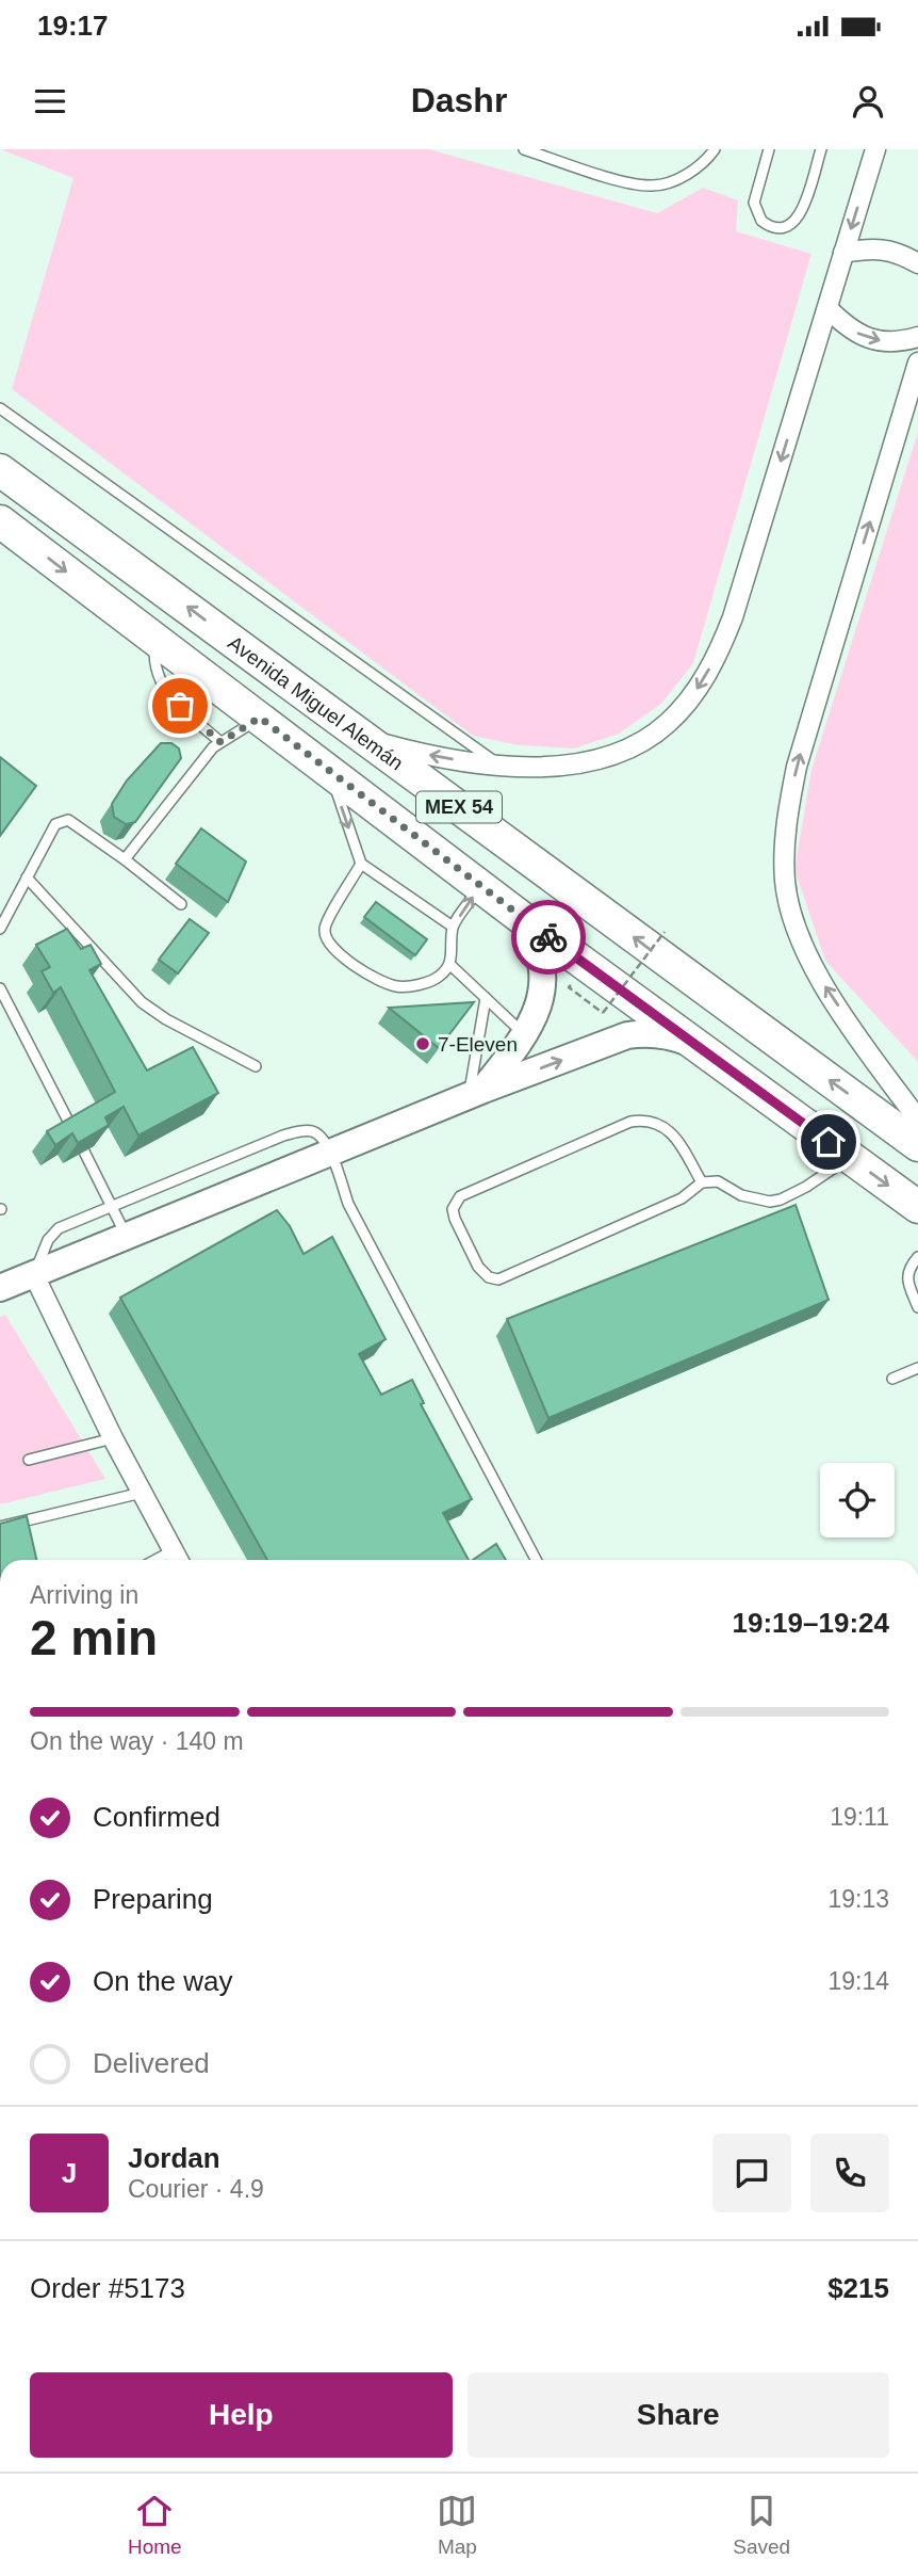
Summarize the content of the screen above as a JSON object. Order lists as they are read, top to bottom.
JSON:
{
  "streets": {
    "highway": ["Avenida Miguel Alemán", "MEX 54"]
  },
  "places": ["7-Eleven"],
  "page": {
    "status": "19:17",
    "header": "Dashr",
    "heading": ["2 min", "Arriving in", "19:19–19:24"],
    "panel": [
      "Jordan",
      "Courier · 4.9",
      "Order #5173",
      "$215"
    ],
    "bar": "On the way · 140 m",
    "list": [
      ["Confirmed", "19:11"],
      ["Preparing", "19:13"],
      ["On the way", "19:14"],
      "Delivered"
    ],
    "round": "J",
    "buttons": ["Help", "Share"],
    "tabs": ["Home", "Map", "Saved"]
  }
}
